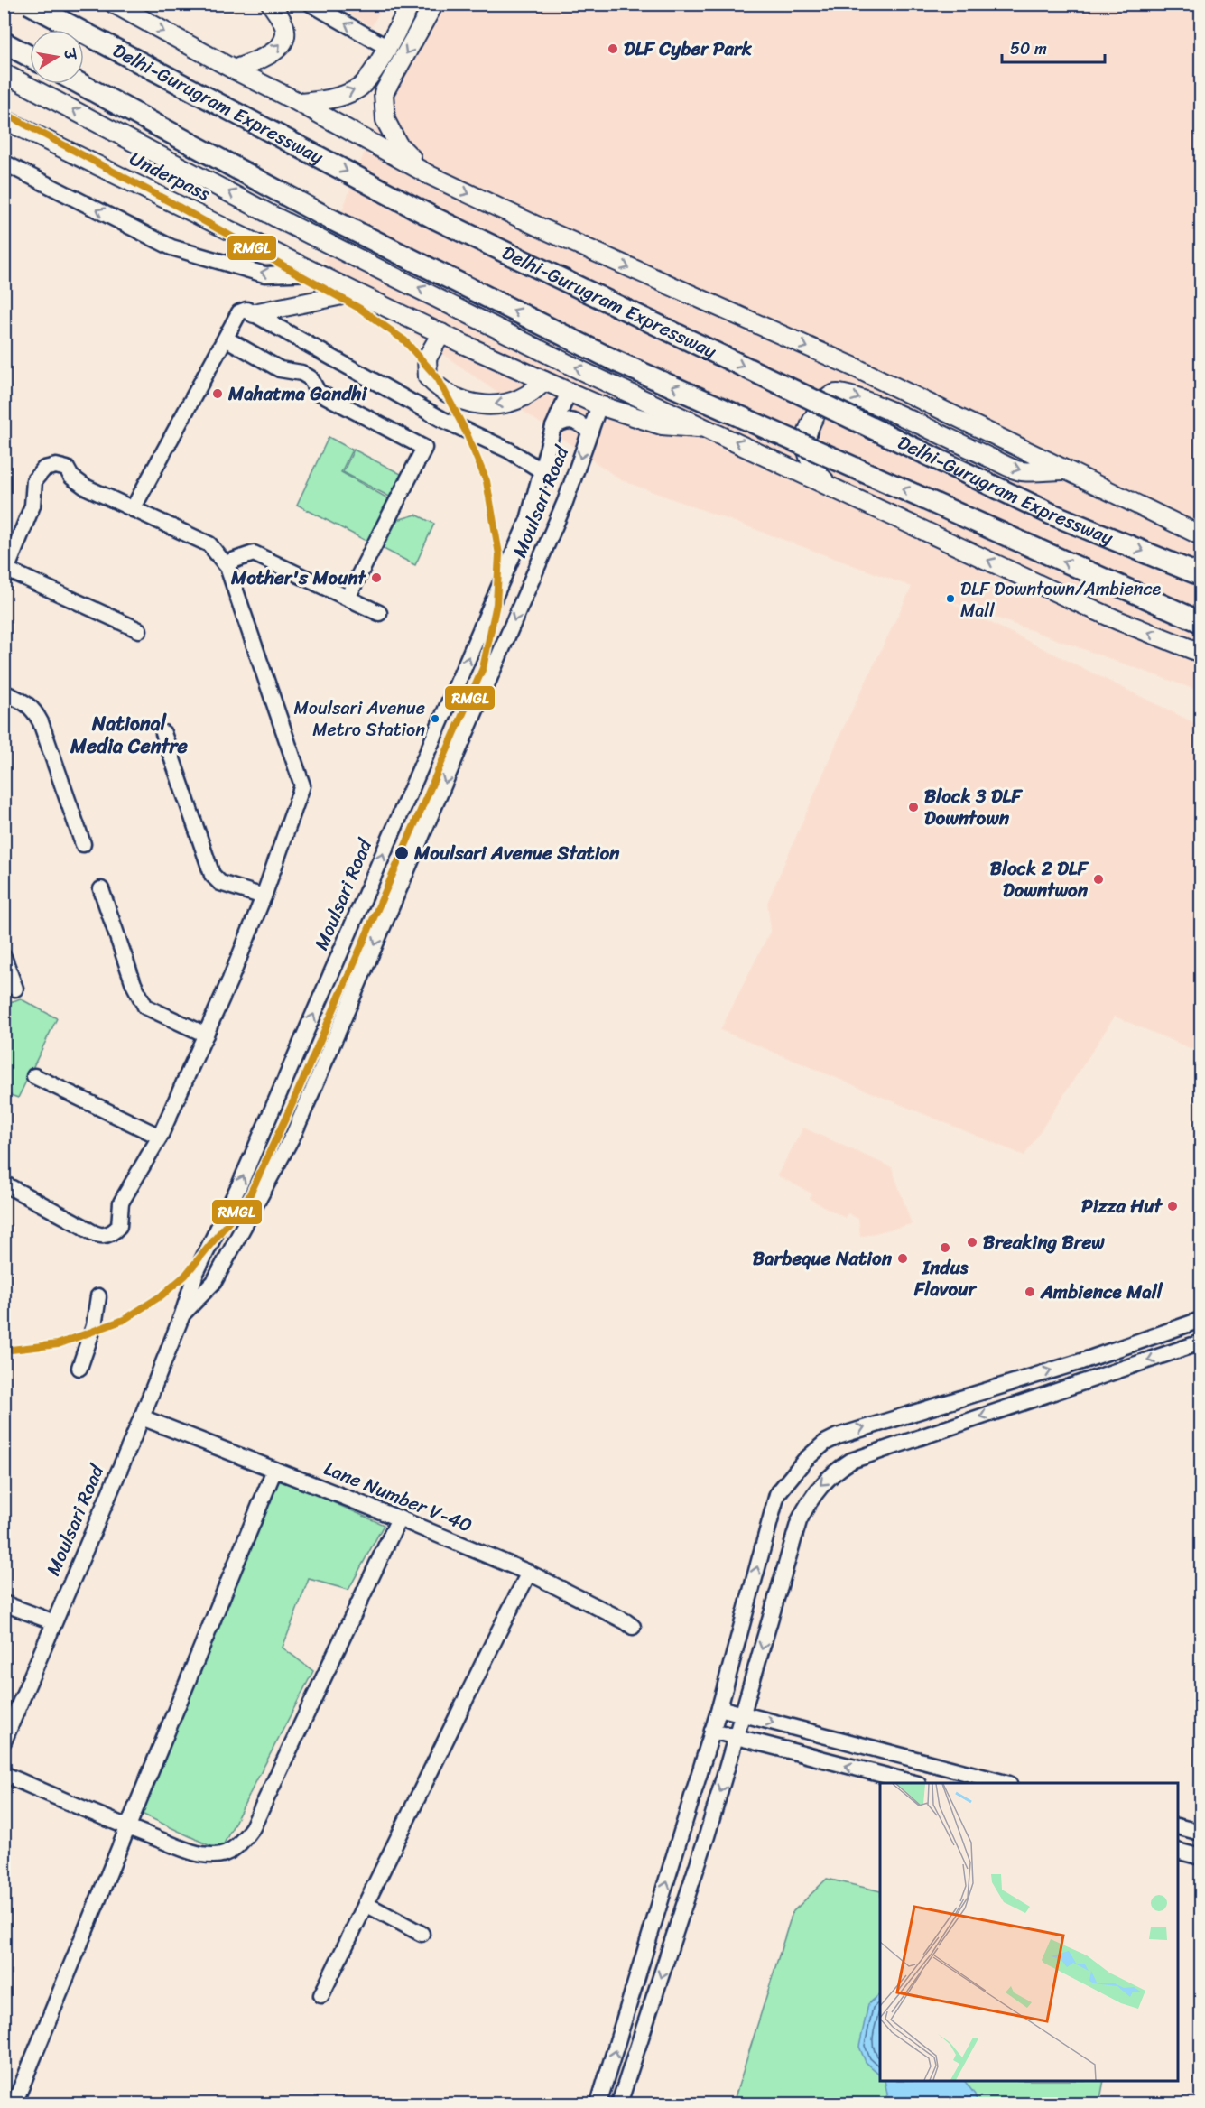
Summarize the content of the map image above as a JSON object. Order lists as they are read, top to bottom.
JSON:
{
  "streets": {
    "highway": ["Delhi-Gurugram Expressway"],
    "main road": ["Underpass"],
    "street": ["Moulsari Road", "Lane Number V-40"]
  },
  "crossings": [
    ["Underpass", "Moulsari Road"],
    ["Moulsari Road", "Lane Number V-40"]
  ],
  "districts": ["National Media Centre"],
  "places": [
    "DLF Cyber Park",
    "Mahatma Gandhi",
    "Mother's Mount",
    "DLF Downtown/Ambience Mall",
    "Moulsari Avenue Metro Station",
    "Block 3 DLF Downtown",
    "Moulsari Avenue Station",
    "Block 2 DLF Downtwon",
    "Pizza Hut",
    "Breaking Brew",
    "Indus Flavour",
    "Barbeque Nation",
    "Ambience Mall"
  ],
  "lines": ["transit line RMGL"],
  "scale_bar": "50 m",
  "north": "right"
}
